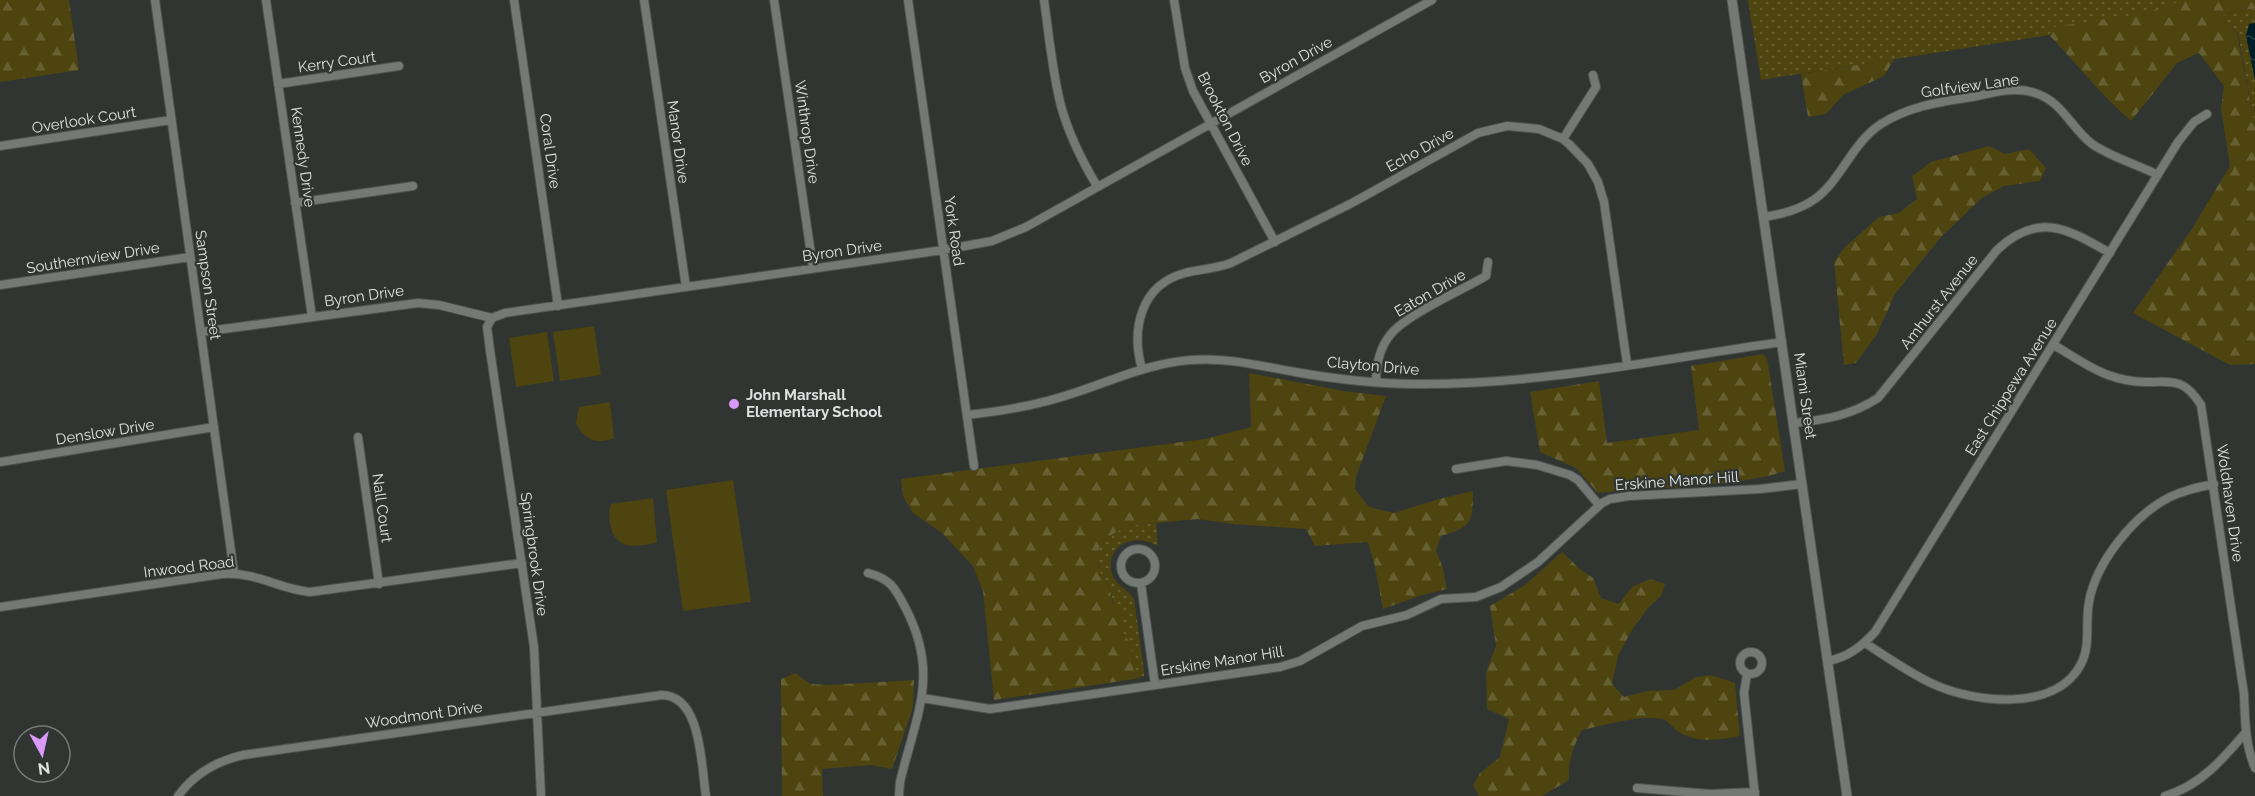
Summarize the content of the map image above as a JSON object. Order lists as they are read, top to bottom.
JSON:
{
  "streets": {
    "street": [
      "Byron Drive",
      "Kerry Court",
      "Golfview Lane",
      "Brookton Drive",
      "Overlook Court",
      "Winthrop Drive",
      "Manor Drive",
      "Echo Drive",
      "Coral Drive",
      "Kennedy Drive",
      "York Road",
      "Southernview Drive",
      "Sampson Street",
      "Eaton Drive",
      "Amhurst Avenue",
      "Clayton Drive",
      "East Chippewa Avenue",
      "Miami Street",
      "Denslow Drive",
      "Erskine Manor Hill",
      "Woldhaven Drive",
      "Nall Court",
      "Springbrook Drive",
      "Inwood Road",
      "Woodmont Drive"
    ]
  },
  "crossings": [
    ["Byron Drive", "Brookton Drive"],
    ["Byron Drive", "Winthrop Drive"],
    ["Byron Drive", "Manor Drive"],
    ["Byron Drive", "Coral Drive"],
    ["Byron Drive", "Kennedy Drive"],
    ["Byron Drive", "York Road"],
    ["Byron Drive", "Sampson Street"],
    ["Byron Drive", "Springbrook Drive"],
    ["Kerry Court", "Kennedy Drive"],
    ["Golfview Lane", "East Chippewa Avenue"],
    ["Golfview Lane", "Miami Street"],
    ["Brookton Drive", "Echo Drive"],
    ["Overlook Court", "Sampson Street"],
    ["Echo Drive", "Clayton Drive"],
    ["York Road", "Clayton Drive"],
    ["Southernview Drive", "Sampson Street"],
    ["Sampson Street", "Denslow Drive"],
    ["Sampson Street", "Inwood Road"],
    ["Eaton Drive", "Clayton Drive"],
    ["Amhurst Avenue", "East Chippewa Avenue"],
    ["Amhurst Avenue", "Miami Street"],
    ["Clayton Drive", "Miami Street"],
    ["East Chippewa Avenue", "Miami Street"],
    ["East Chippewa Avenue", "Woldhaven Drive"],
    ["Miami Street", "Erskine Manor Hill"],
    ["Nall Court", "Inwood Road"],
    ["Springbrook Drive", "Inwood Road"],
    ["Springbrook Drive", "Woodmont Drive"]
  ],
  "places": ["John Marshall Elementary School"],
  "north": "bottom"
}
